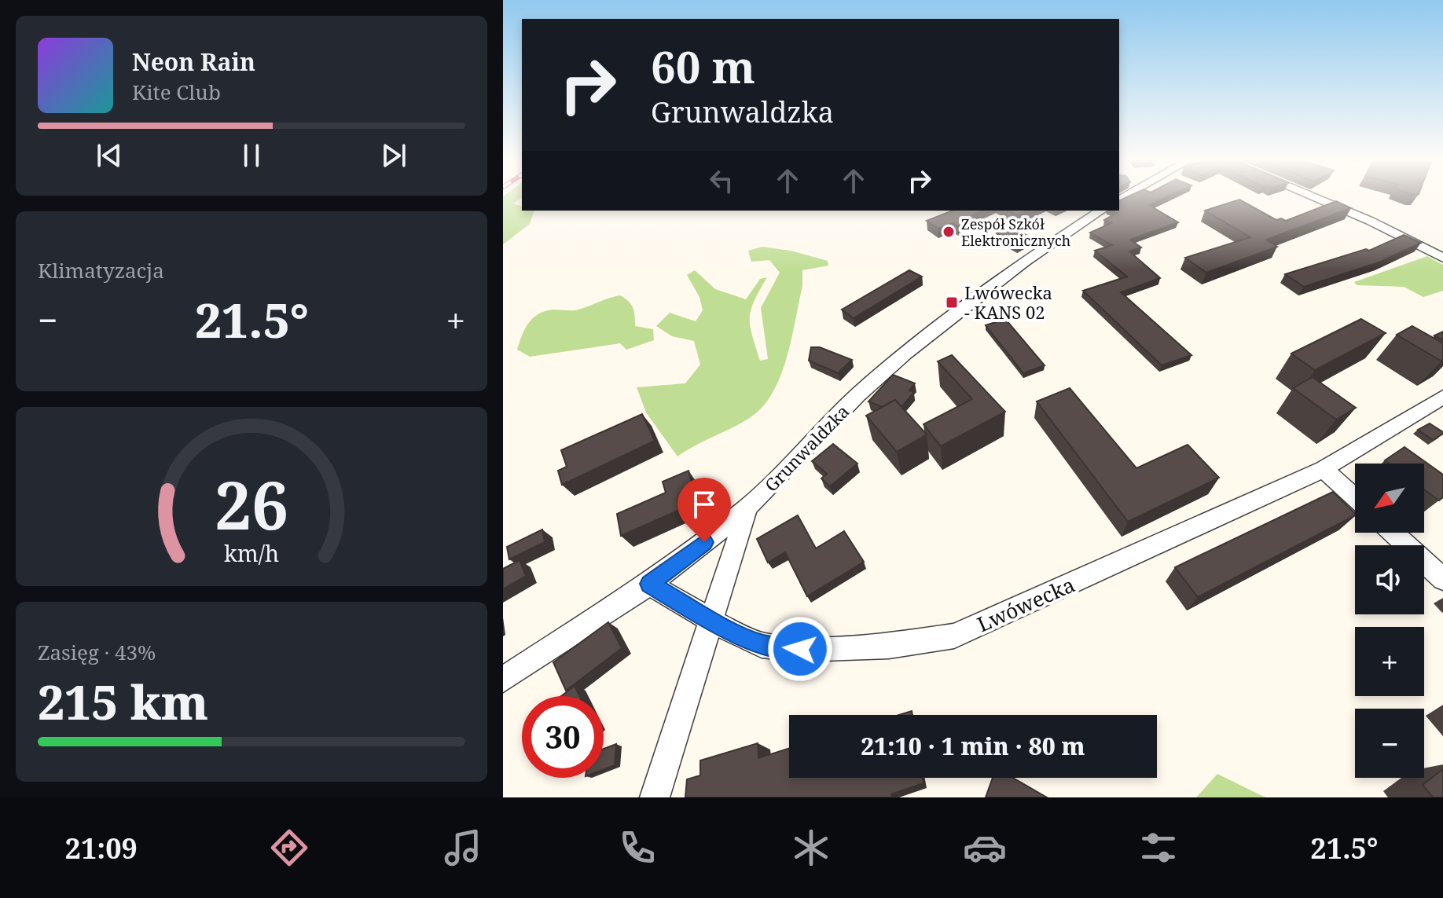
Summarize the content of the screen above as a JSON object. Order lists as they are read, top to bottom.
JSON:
{
  "streets": {
    "street": ["Grunwaldzka", "Lwówecka"]
  },
  "crossings": [
    ["Grunwaldzka", "Lwówecka"]
  ],
  "places": {
    "other": ["Zespół Szkół Elektronicznych"],
    "transit": ["Lwówecka - KANS 02"]
  },
  "north": "bottom left",
  "page": {
    "turn": ["60 m", "Grunwaldzka"],
    "song": ["Neon Rain", "Kite Club"],
    "tile": [
      "Klimatyzacja",
      ["Zasięg · 43%", "215 km"]
    ],
    "heat": ["−", "21.5°", "+"],
    "map_buttons": ["+", "−"],
    "limit": "30",
    "trip": "21:10 · 1 min · 80 m",
    "tabs": ["21:09", "21.5°"],
    "gauge": ["26", "km/h"]
  }
}
